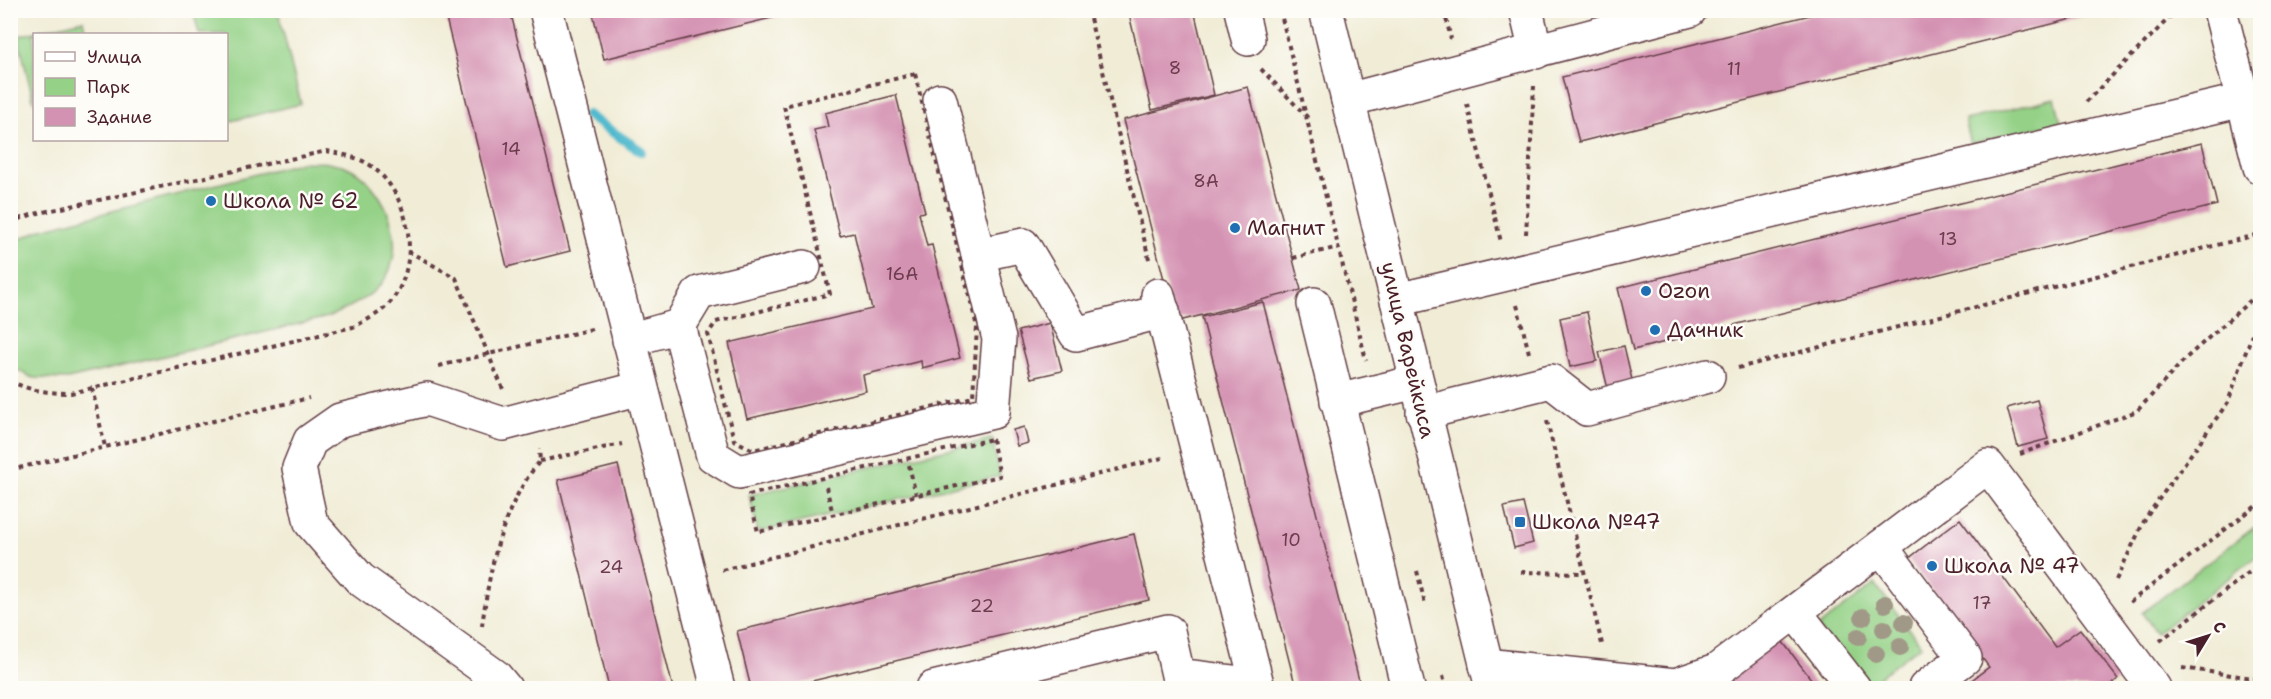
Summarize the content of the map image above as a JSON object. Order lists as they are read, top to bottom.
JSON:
{
  "streets": {
    "main road": ["улица Варейкиса"]
  },
  "places": {
    "other": [
      "Школа № 62",
      "Магнит",
      "Ozon",
      "Дачник",
      "Школа № 47"
    ],
    "transit": ["Школа №47"]
  },
  "house_numbers": [
    "8",
    "11",
    "14",
    "8А",
    "13",
    "16А",
    "10",
    "24",
    "17",
    "22"
  ],
  "legend": ["Улица", "Парк", "Здание"],
  "north": "top right"
}
